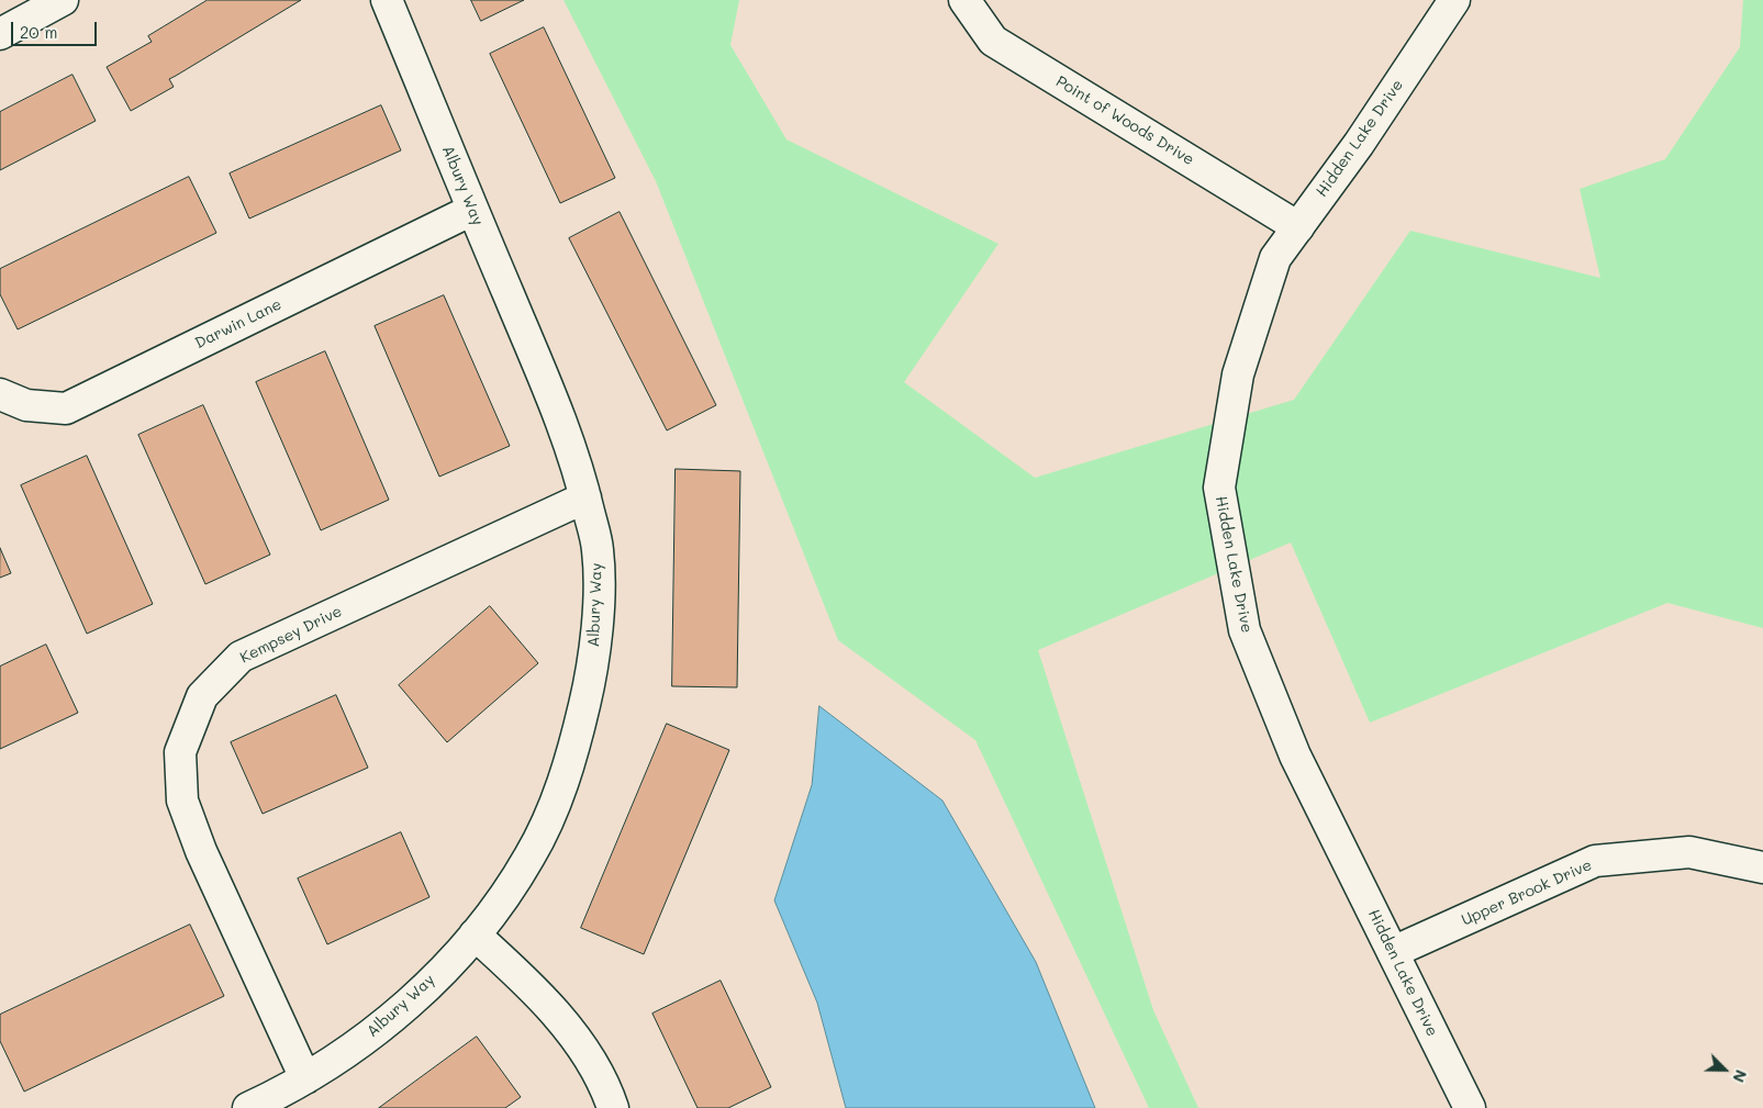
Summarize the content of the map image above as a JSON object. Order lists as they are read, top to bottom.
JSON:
{
  "streets": {
    "street": [
      "Point of Woods Drive",
      "Hidden Lake Drive",
      "Albury Way",
      "Darwin Lane",
      "Kempsey Drive",
      "Upper Brook Drive"
    ]
  },
  "crossings": [
    ["Point of Woods Drive", "Hidden Lake Drive"],
    ["Hidden Lake Drive", "Upper Brook Drive"],
    ["Albury Way", "Darwin Lane"],
    ["Albury Way", "Kempsey Drive"]
  ],
  "scale_bar": "20 m",
  "north": "bottom right"
}
